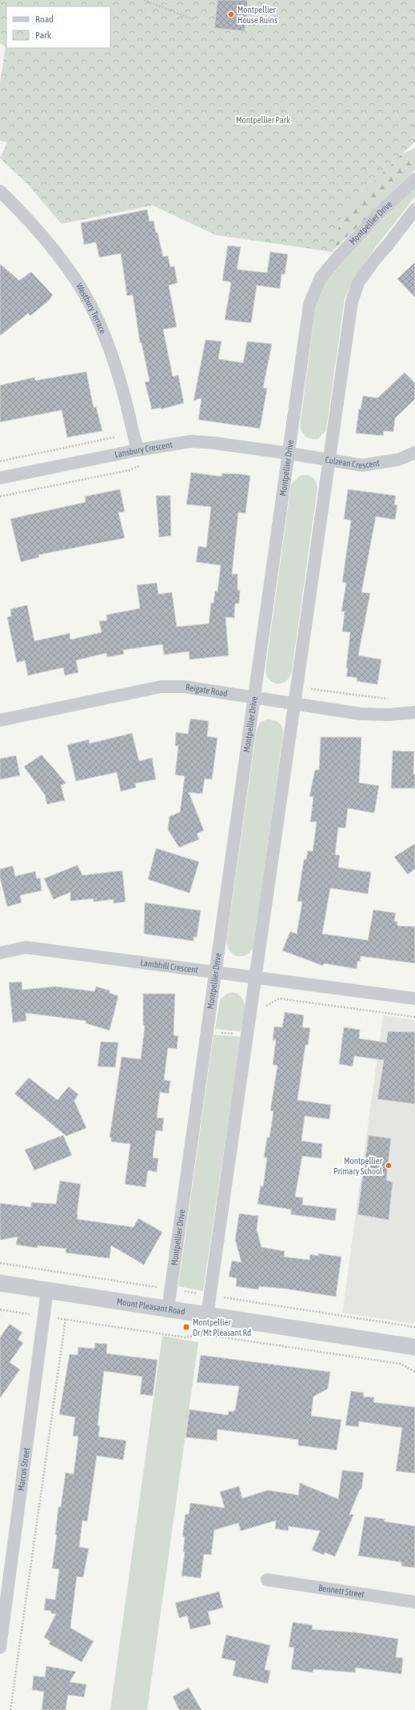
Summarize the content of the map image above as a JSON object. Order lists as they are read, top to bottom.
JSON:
{
  "streets": {
    "street": [
      "Montpellier Drive",
      "Westbury Terrace",
      "Lansbury Crescent",
      "Culzean Crescent",
      "Reigate Road",
      "Lambhill Crescent",
      "Mount Pleasant Road",
      "Marcus Street",
      "Bennett Street"
    ]
  },
  "crossings": [
    ["Montpellier Drive", "Lansbury Crescent"],
    ["Montpellier Drive", "Culzean Crescent"],
    ["Montpellier Drive", "Reigate Road"],
    ["Montpellier Drive", "Lambhill Crescent"],
    ["Montpellier Drive", "Mount Pleasant Road"],
    ["Westbury Terrace", "Lansbury Crescent"],
    ["Lansbury Crescent", "Culzean Crescent"],
    ["Mount Pleasant Road", "Marcus Street"]
  ],
  "parks": ["Montpellier Park"],
  "places": {
    "other": ["Montpellier House Ruins", "Montpellier Primary School"],
    "transit": ["Montpellier Dr/Mt Pleasant Rd"]
  },
  "legend": ["Road", "Park"]
}
